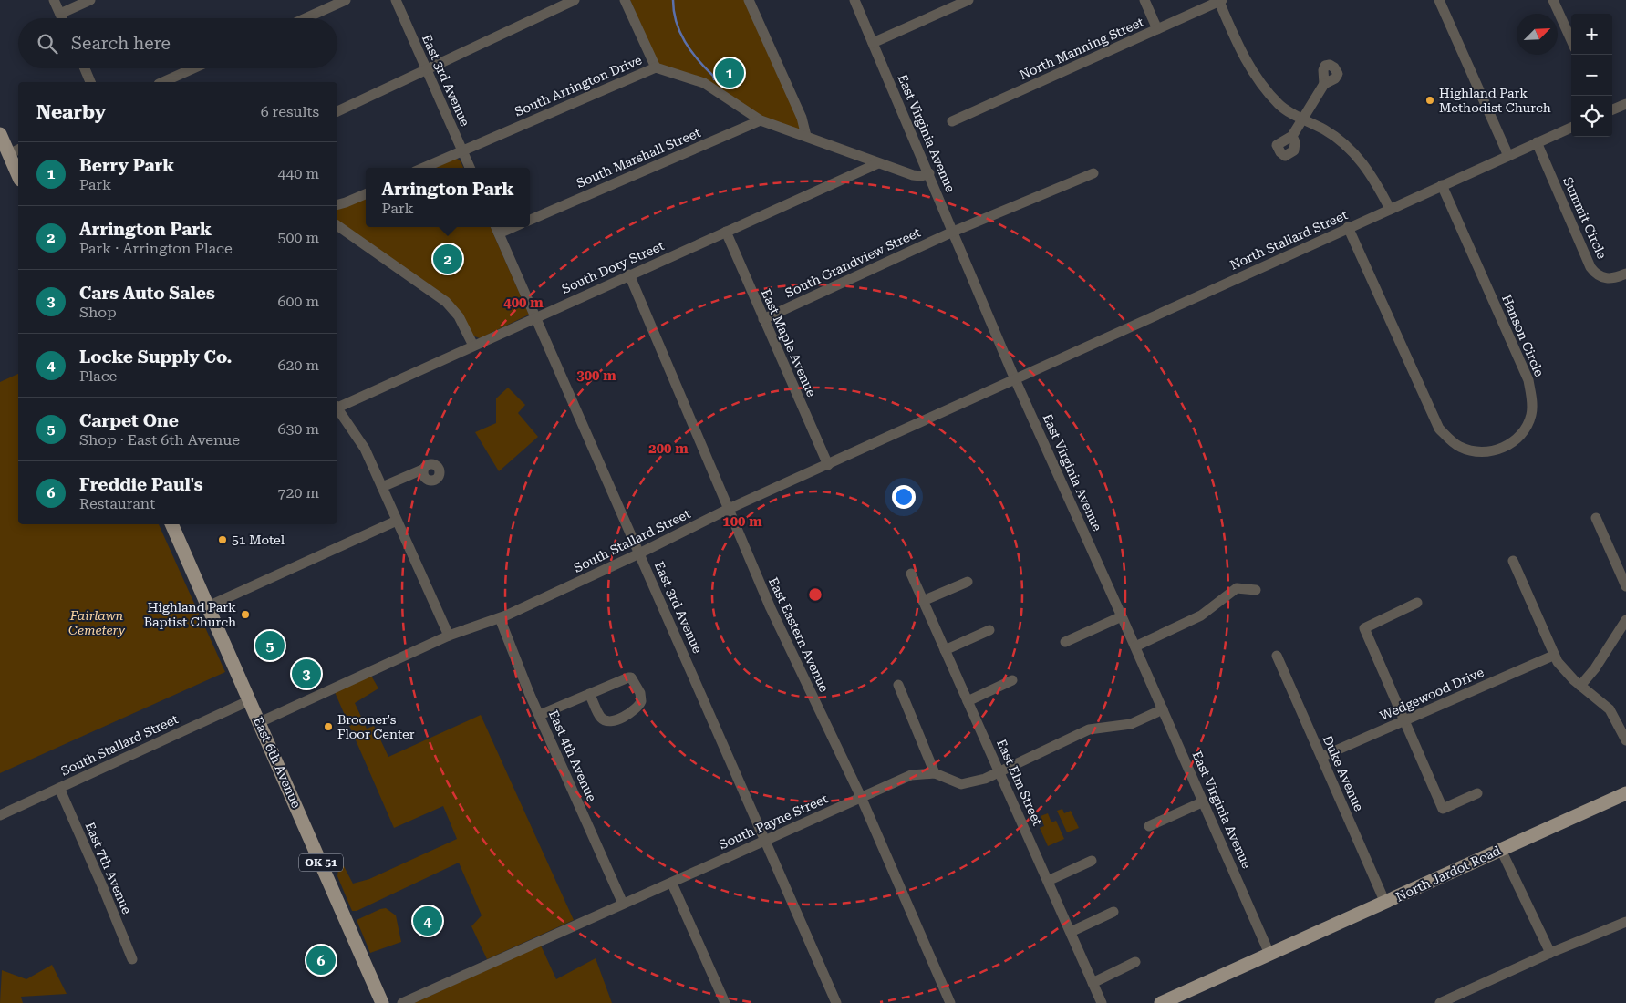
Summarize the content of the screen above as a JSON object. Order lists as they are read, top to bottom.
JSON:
{
  "streets": {
    "main road": ["East 6th Avenue", "OK 51", "North Jardot Road"],
    "street": [
      "North Manning Street",
      "East 3rd Avenue",
      "South Arrington Drive",
      "East Virginia Avenue",
      "South Marshall Street",
      "Summit Circle",
      "North Stallard Street",
      "South Grandview Street",
      "South Doty Street",
      "Hanson Circle",
      "East Maple Avenue",
      "South Stallard Street",
      "East Eastern Avenue",
      "Wedgewood Drive",
      "East 4th Avenue",
      "Duke Avenue",
      "East Elm Street",
      "South Payne Street",
      "East 7th Avenue"
    ]
  },
  "crossings": [
    ["East 3rd Avenue", "South Arrington Drive"],
    ["East 3rd Avenue", "South Doty Street"],
    ["East 3rd Avenue", "South Stallard Street"],
    ["East 3rd Avenue", "South Payne Street"],
    ["South Arrington Drive", "East Virginia Avenue"],
    ["South Arrington Drive", "South Marshall Street"],
    ["South Arrington Drive", "South Doty Street"],
    ["East Virginia Avenue", "North Stallard Street"],
    ["East Virginia Avenue", "South Grandview Street"],
    ["East Virginia Avenue", "South Stallard Street"],
    ["East Virginia Avenue", "South Payne Street"],
    ["East Virginia Avenue", "North Jardot Road"],
    ["Summit Circle", "North Stallard Street"],
    ["North Stallard Street", "Hanson Circle"],
    ["North Stallard Street", "South Stallard Street"],
    ["South Grandview Street", "East Maple Avenue"],
    ["South Doty Street", "East Maple Avenue"],
    ["South Doty Street", "East Eastern Avenue"],
    ["East Maple Avenue", "South Stallard Street"],
    ["South Stallard Street", "East Eastern Avenue"],
    ["South Stallard Street", "East 4th Avenue"],
    ["South Stallard Street", "East 6th Avenue"],
    ["South Stallard Street", "East 7th Avenue"],
    ["East Eastern Avenue", "South Payne Street"],
    ["Wedgewood Drive", "Duke Avenue"],
    ["East 4th Avenue", "South Payne Street"],
    ["Duke Avenue", "North Jardot Road"],
    ["East Elm Street", "South Payne Street"]
  ],
  "parks": ["Fairlawn Cemetery"],
  "places": [
    "Highland Park Methodist Church",
    "51 Motel",
    "Highland Park Baptist Church",
    "Brooner's Floor Center"
  ],
  "north": "top right",
  "page": {
    "map_buttons": ["+", "−"],
    "search": "Search here",
    "pins": [
      "1",
      "2",
      "5",
      "3",
      "4",
      "6"
    ],
    "heading": ["Nearby", "6 results"],
    "list": [
      {
        "mark": "1",
        "name": "Berry Park",
        "note": "Park",
        "value": "440 m"
      },
      {
        "mark": "2",
        "name": "Arrington Park",
        "note": "Park · Arrington Place",
        "value": "500 m"
      },
      {
        "mark": "3",
        "name": "Cars Auto Sales",
        "note": "Shop",
        "value": "600 m"
      },
      {
        "mark": "4",
        "name": "Locke Supply Co.",
        "note": "Place",
        "value": "620 m"
      },
      {
        "mark": "5",
        "name": "Carpet One",
        "note": "Shop · East 6th Avenue",
        "value": "630 m"
      },
      {
        "mark": "6",
        "name": "Freddie Paul's",
        "note": "Restaurant",
        "value": "720 m"
      }
    ],
    "popup": ["Arrington Park", "Park"]
  },
  "rings": [
    "400 m",
    "300 m",
    "200 m",
    "100 m"
  ]
}
